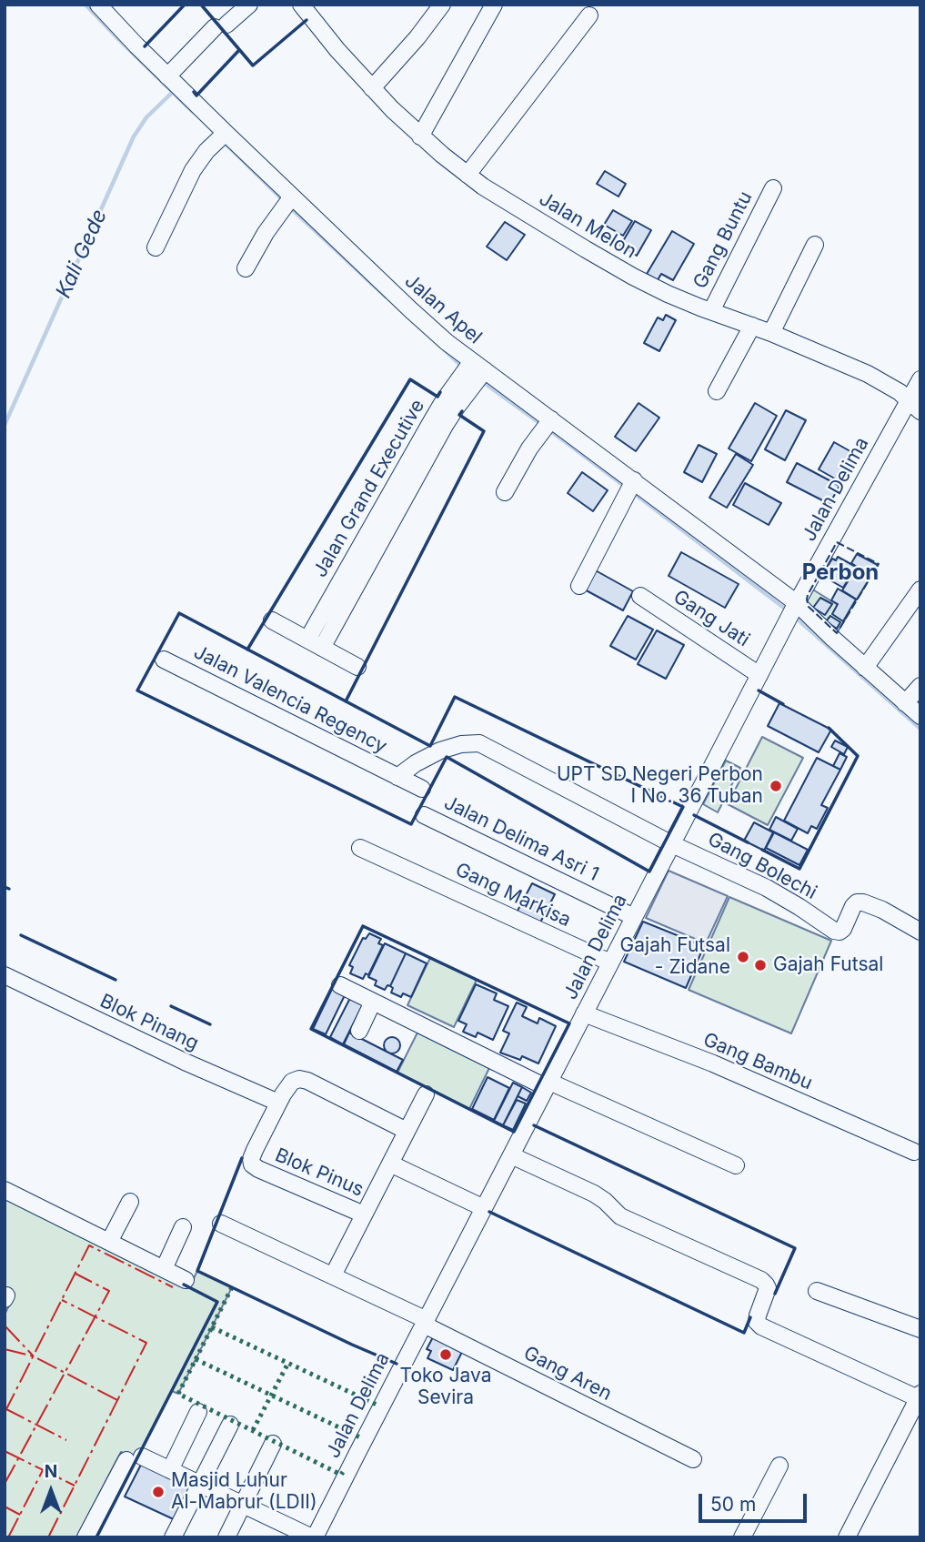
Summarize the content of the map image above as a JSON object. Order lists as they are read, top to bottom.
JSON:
{
  "streets": {
    "street": [
      "Jalan Melon",
      "Gang Buntu",
      "Jalan Apel",
      "Jalan Grand Executive",
      "Jalan Delima",
      "Gang Jati",
      "Jalan Valencia Regency",
      "Jalan Delima Asri 1",
      "Gang Bolechi",
      "Gang Markisa",
      "Blok Pinang",
      "Gang Bambu",
      "Blok Pinus",
      "Gang Aren"
    ]
  },
  "crossings": [
    ["Jalan Melon", "Gang Buntu"],
    ["Jalan Melon", "Jalan Delima"],
    ["Jalan Apel", "Jalan Grand Executive"],
    ["Jalan Apel", "Jalan Delima"],
    ["Jalan Delima", "Gang Jati"],
    ["Jalan Delima", "Jalan Valencia Regency"],
    ["Jalan Delima", "Jalan Delima Asri 1"],
    ["Jalan Delima", "Gang Bolechi"],
    ["Jalan Delima", "Gang Markisa"],
    ["Jalan Delima", "Gang Bambu"],
    ["Jalan Delima", "Gang Aren"],
    ["Jalan Valencia Regency", "Gang Bolechi"],
    ["Blok Pinang", "Blok Pinus"]
  ],
  "districts": ["Perbon"],
  "water": ["Kali Gede"],
  "places": [
    "UPT SD Negeri Perbon I No. 36 Tuban",
    "Gajah Futsal - Zidane",
    "Gajah Futsal",
    "Toko Java Sevira",
    "Masjid Luhur Al-Mabrur (LDII)"
  ],
  "scale_bar": "50 m",
  "north": "top"
}
